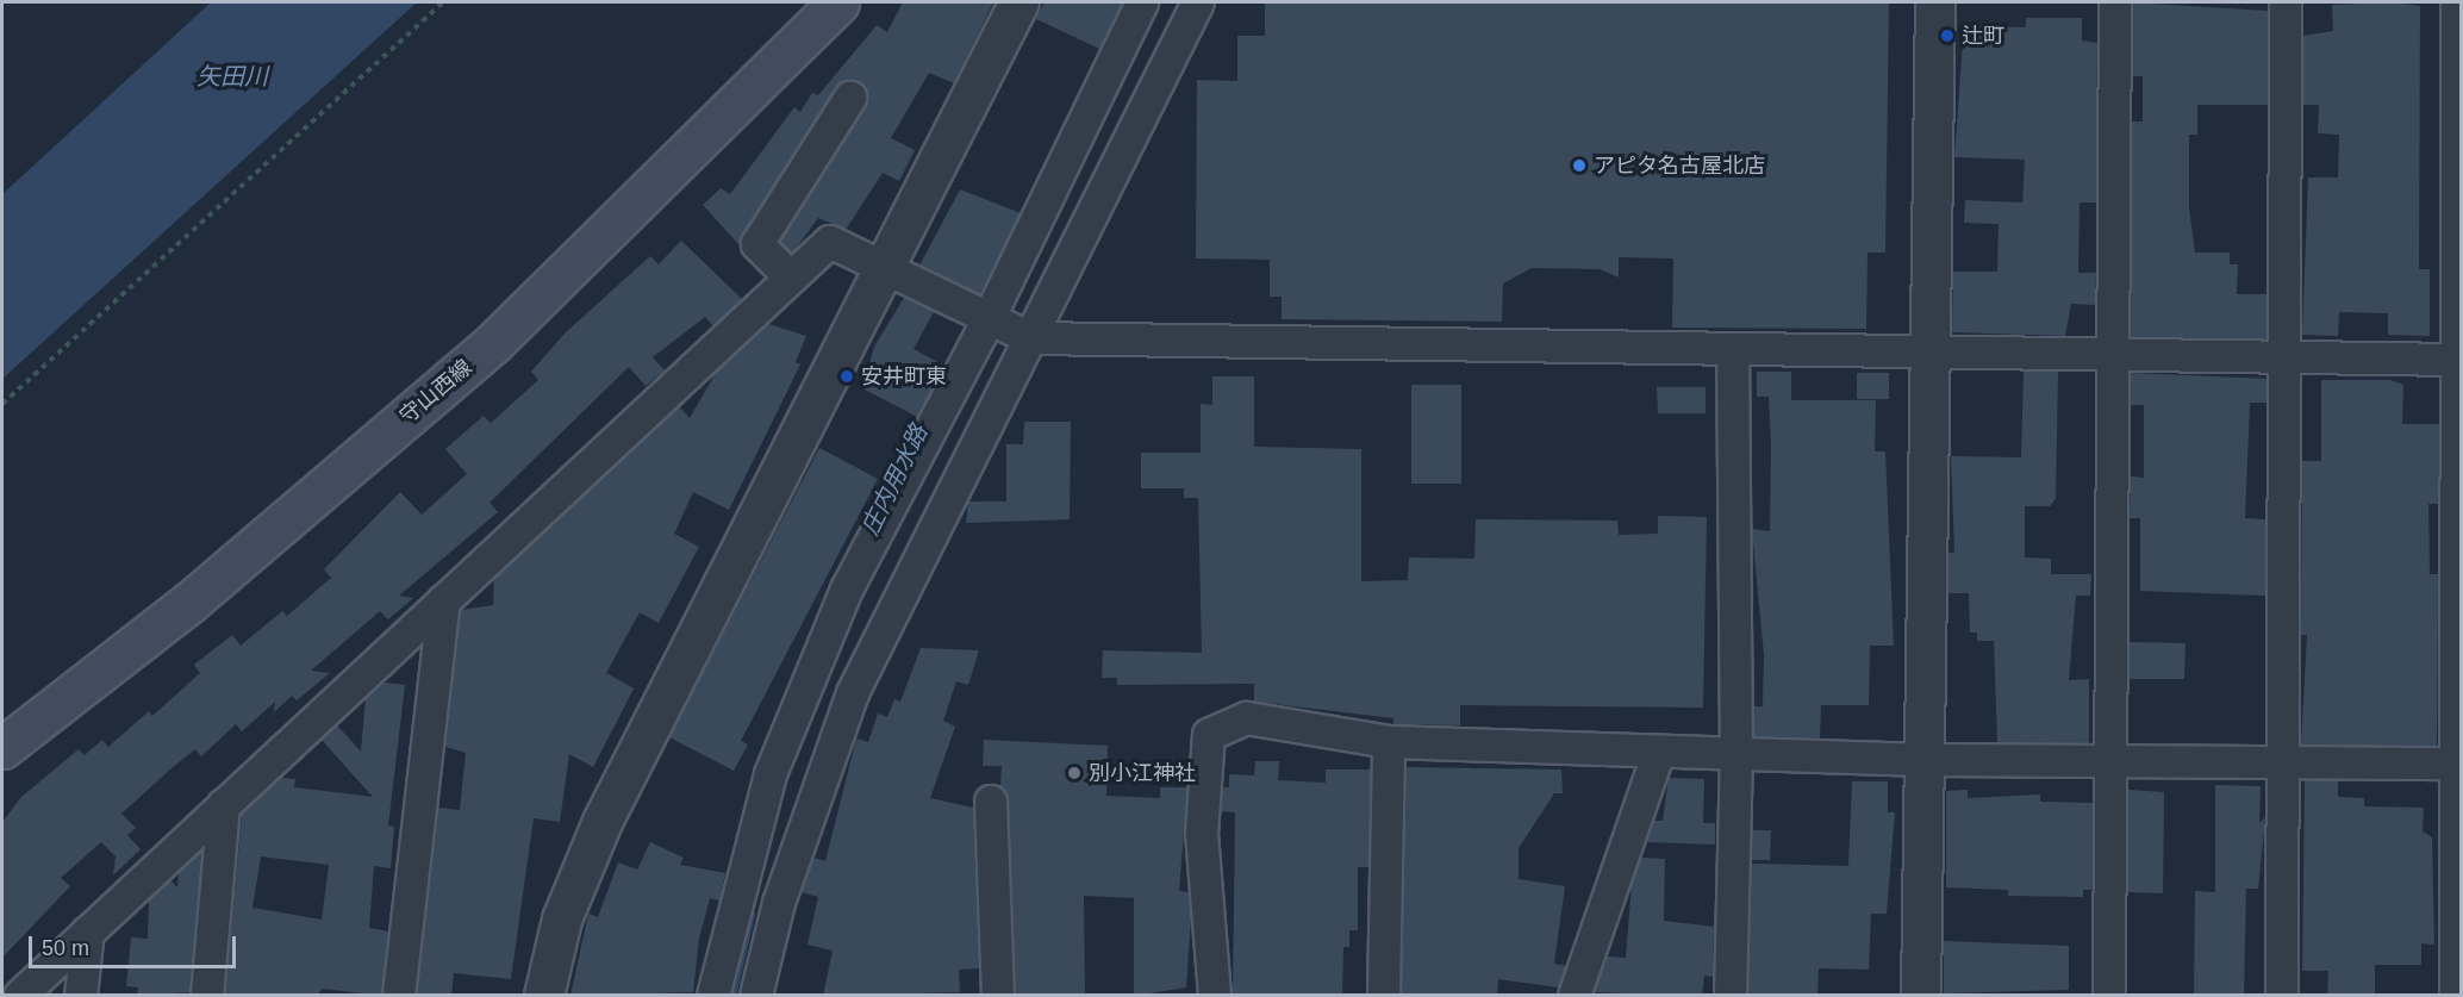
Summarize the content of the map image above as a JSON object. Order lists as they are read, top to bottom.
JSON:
{
  "streets": {
    "main road": ["守山西線"]
  },
  "water": ["矢田川", "庄内用水路"],
  "places": [
    "辻町",
    "アピタ名古屋北店",
    "安井町東",
    "別小江神社"
  ],
  "scale_bar": "50 m"
}
